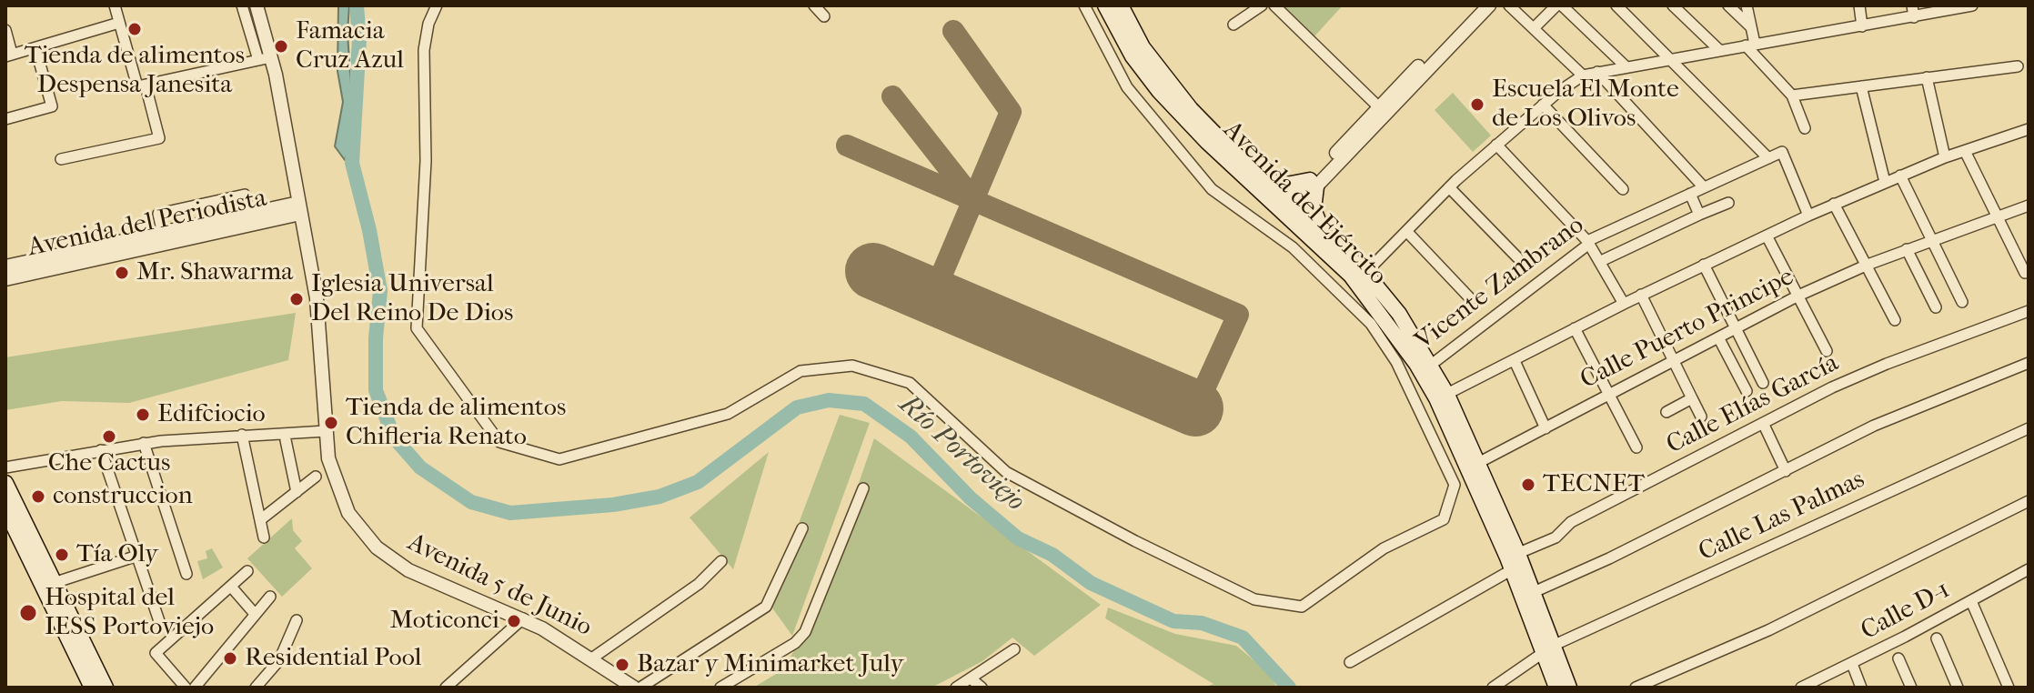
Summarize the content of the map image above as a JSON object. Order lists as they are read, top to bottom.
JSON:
{
  "streets": {
    "main road": ["Avenida del Ejército"],
    "street": [
      "Avenida del Periodista",
      "Vicente Zambrano",
      "Calle Puerto Principe",
      "Calle Elías García",
      "Calle Las Palmas",
      "Avenida 5 de Junio",
      "Calle D-1"
    ]
  },
  "crossings": [
    ["Avenida del Ejército", "Vicente Zambrano"],
    ["Avenida del Ejército", "Calle Puerto Principe"],
    ["Avenida del Ejército", "Calle Elías García"],
    ["Avenida del Ejército", "Calle Las Palmas"],
    ["Avenida del Periodista", "Avenida 5 de Junio"]
  ],
  "water": ["Río Portoviejo"],
  "places": [
    "Tienda de alimentos Despensa Janesita",
    "Famacia Cruz Azul",
    "Escuela El Monte de Los Olivos",
    "Mr. Shawarma",
    "Iglesia Universal Del Reino De Dios",
    "Edifciocio",
    "Tienda de alimentos Chifleria Renato",
    "Che Cactus",
    "TECNET",
    "construccion",
    "Tía Oly",
    "Hospital del IESS Portoviejo",
    "Moticonci",
    "Residential Pool",
    "Bazar y Minimarket July"
  ]
}
